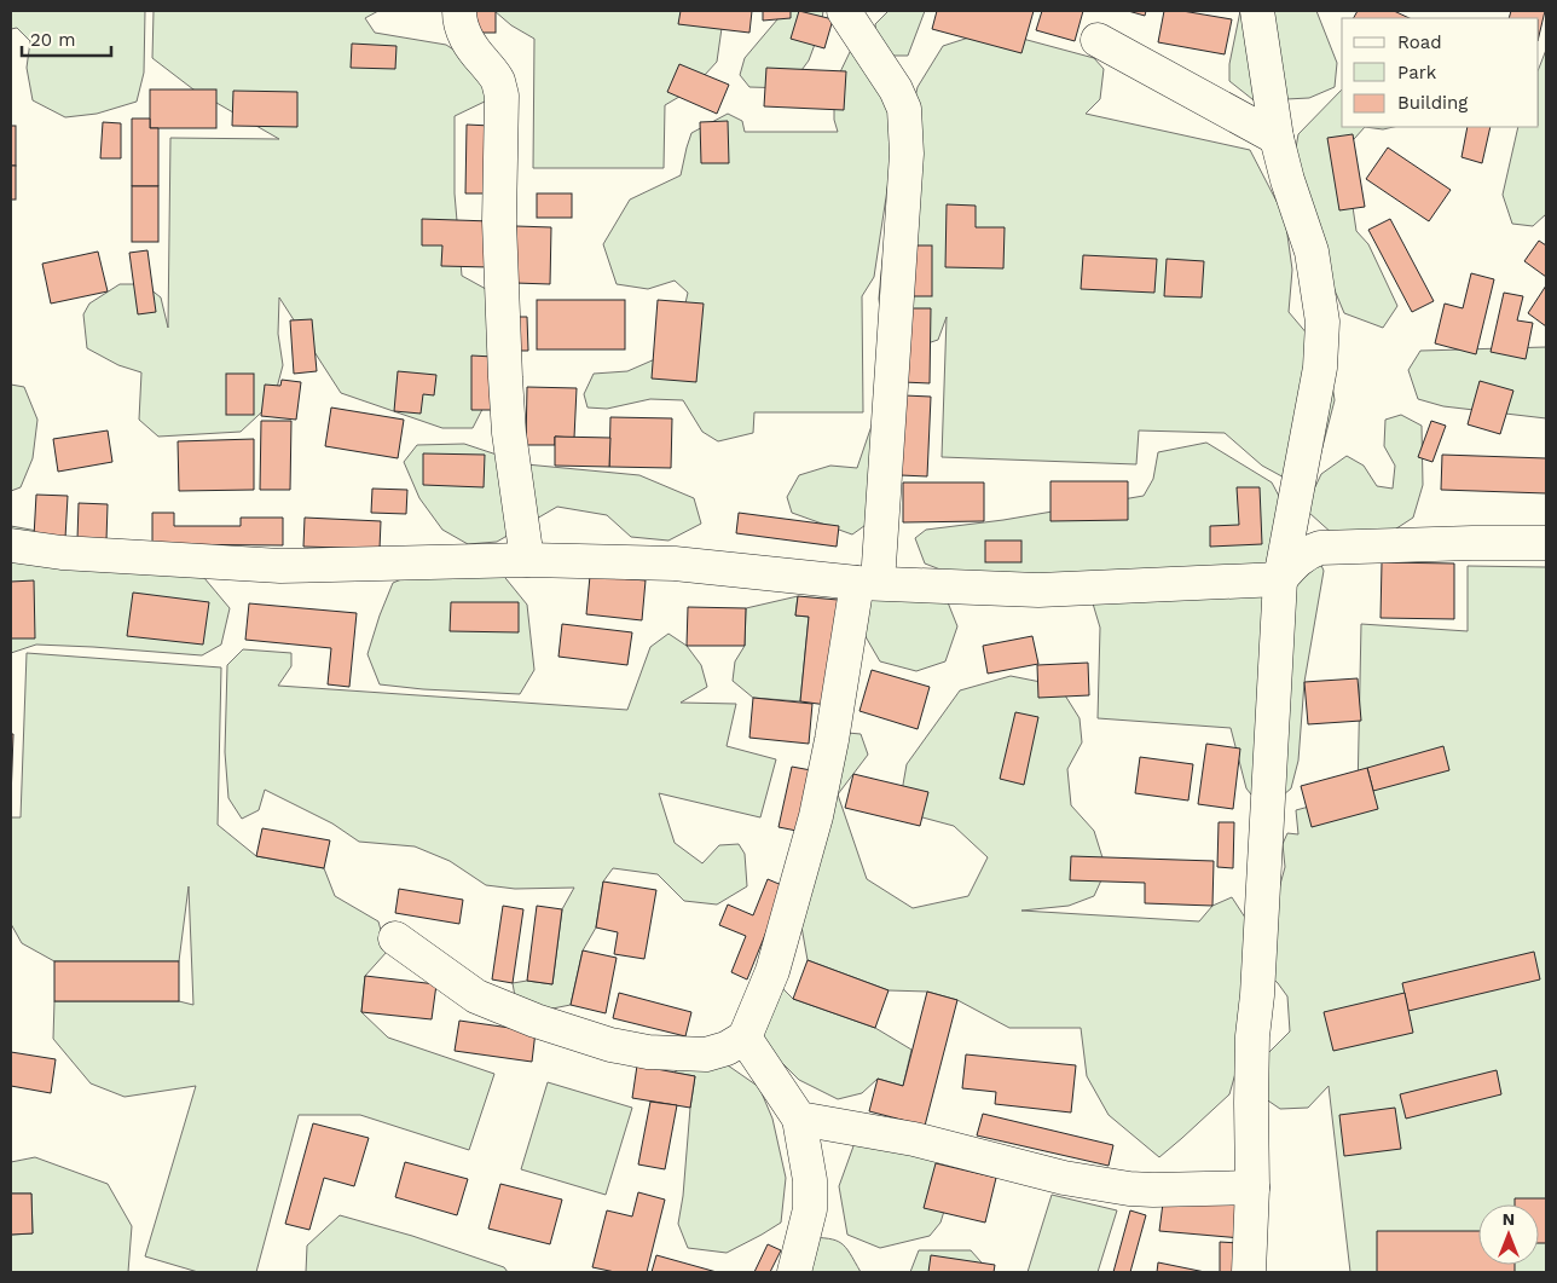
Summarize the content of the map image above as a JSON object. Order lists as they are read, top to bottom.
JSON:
{
  "legend": ["Road", "Park", "Building"],
  "scale_bar": "20 m",
  "north": "top"
}
